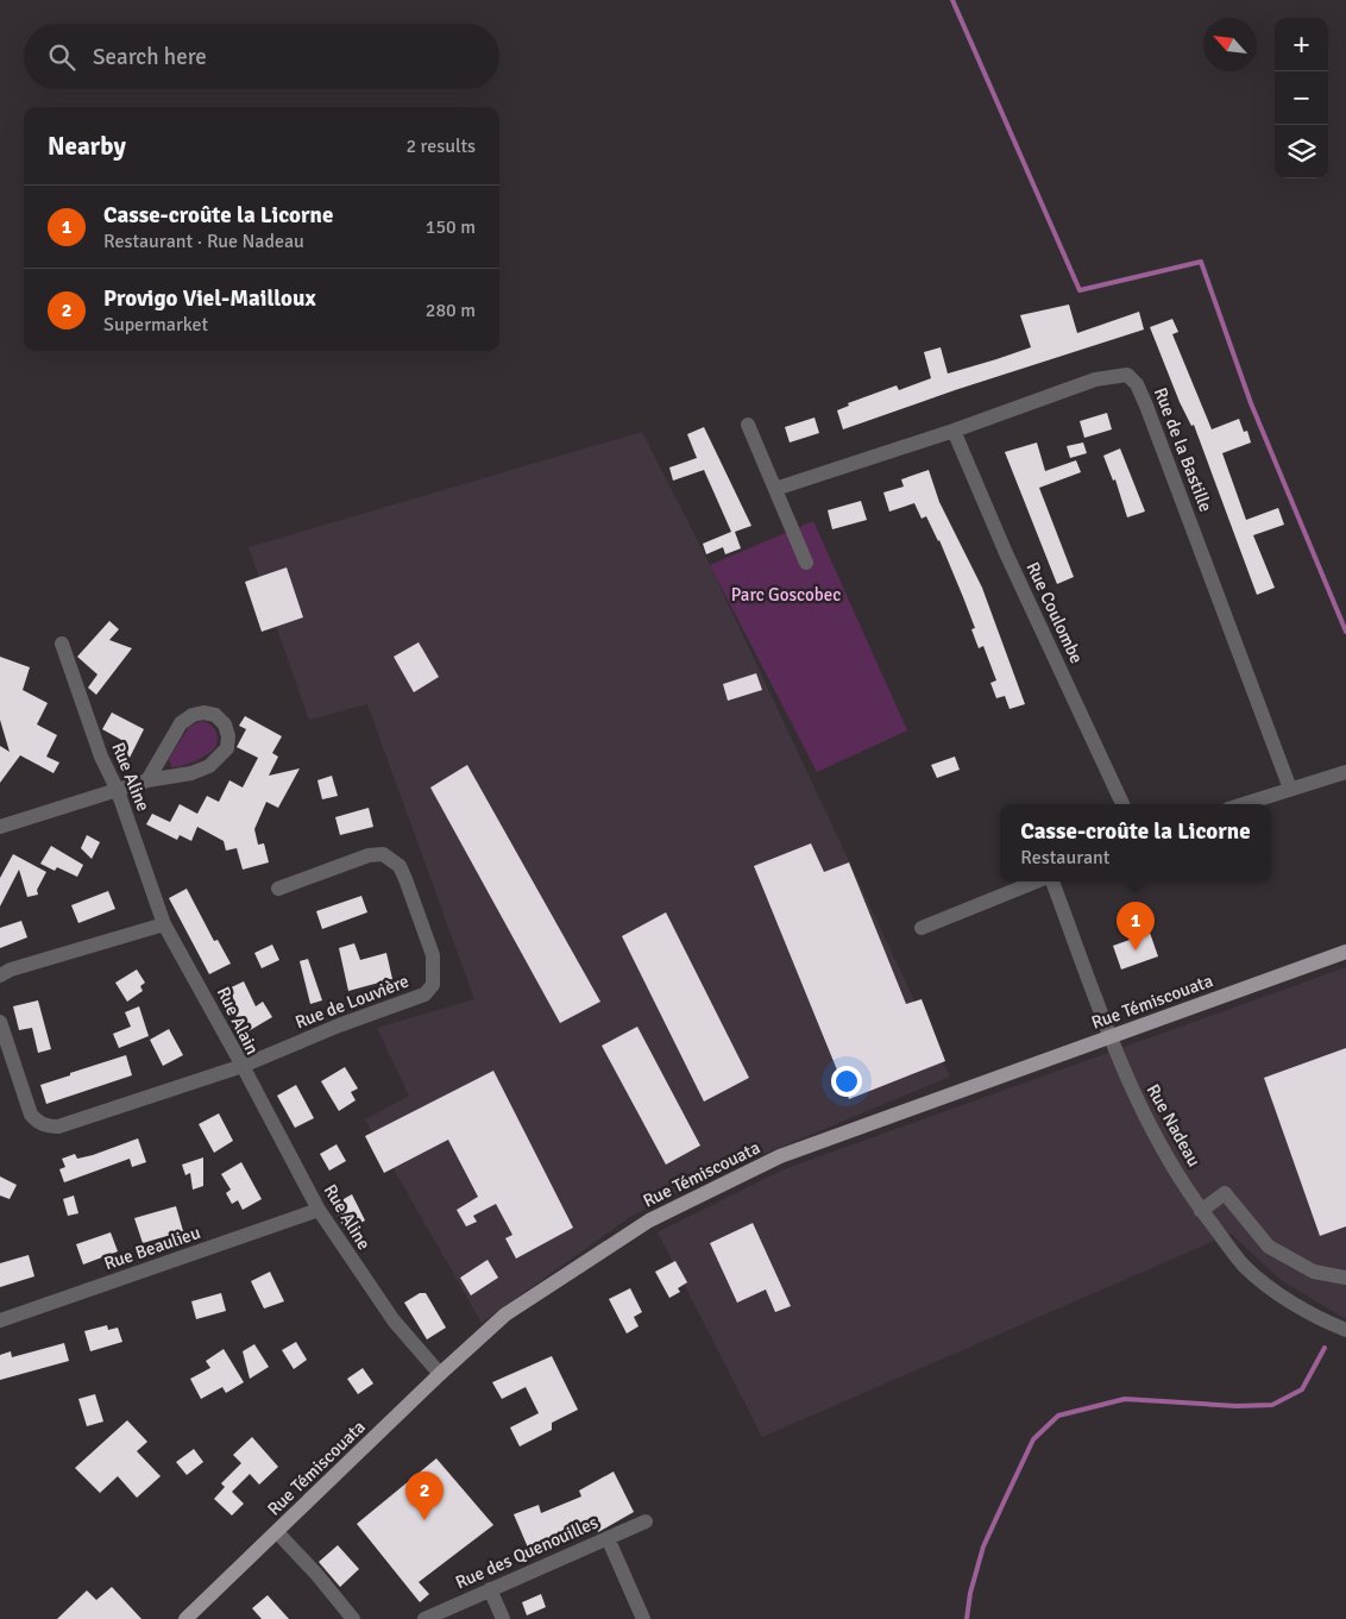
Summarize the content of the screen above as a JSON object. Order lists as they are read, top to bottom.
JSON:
{
  "streets": {
    "main road": ["Rue Témiscouata"],
    "street": [
      "Rue de la Bastille",
      "Rue Coulombe",
      "Rue Aline",
      "Rue de Louvière",
      "Rue Alain",
      "Rue Nadeau",
      "Rue Beaulieu",
      "Rue des Quenouilles"
    ]
  },
  "crossings": [
    ["Rue de la Bastille", "Rue Coulombe"],
    ["Rue Aline", "Rue de Louvière"],
    ["Rue Aline", "Rue Témiscouata"],
    ["Rue Aline", "Rue Alain"],
    ["Rue Aline", "Rue Beaulieu"],
    ["Rue de Louvière", "Rue Alain"],
    ["Rue Témiscouata", "Rue Nadeau"]
  ],
  "parks": ["Parc Goscobec"],
  "north": "top left",
  "page": {
    "map_buttons": ["+", "−"],
    "search": "Search here",
    "heading": ["Nearby", "2 results"],
    "list": [
      {
        "mark": "1",
        "name": "Casse-croûte la Licorne",
        "note": "Restaurant · Rue Nadeau",
        "value": "150 m"
      },
      {
        "mark": "2",
        "name": "Provigo Viel-Mailloux",
        "note": "Supermarket",
        "value": "280 m"
      }
    ],
    "popup": ["Casse-croûte la Licorne", "Restaurant"],
    "pins": ["1", "2"]
  }
}
